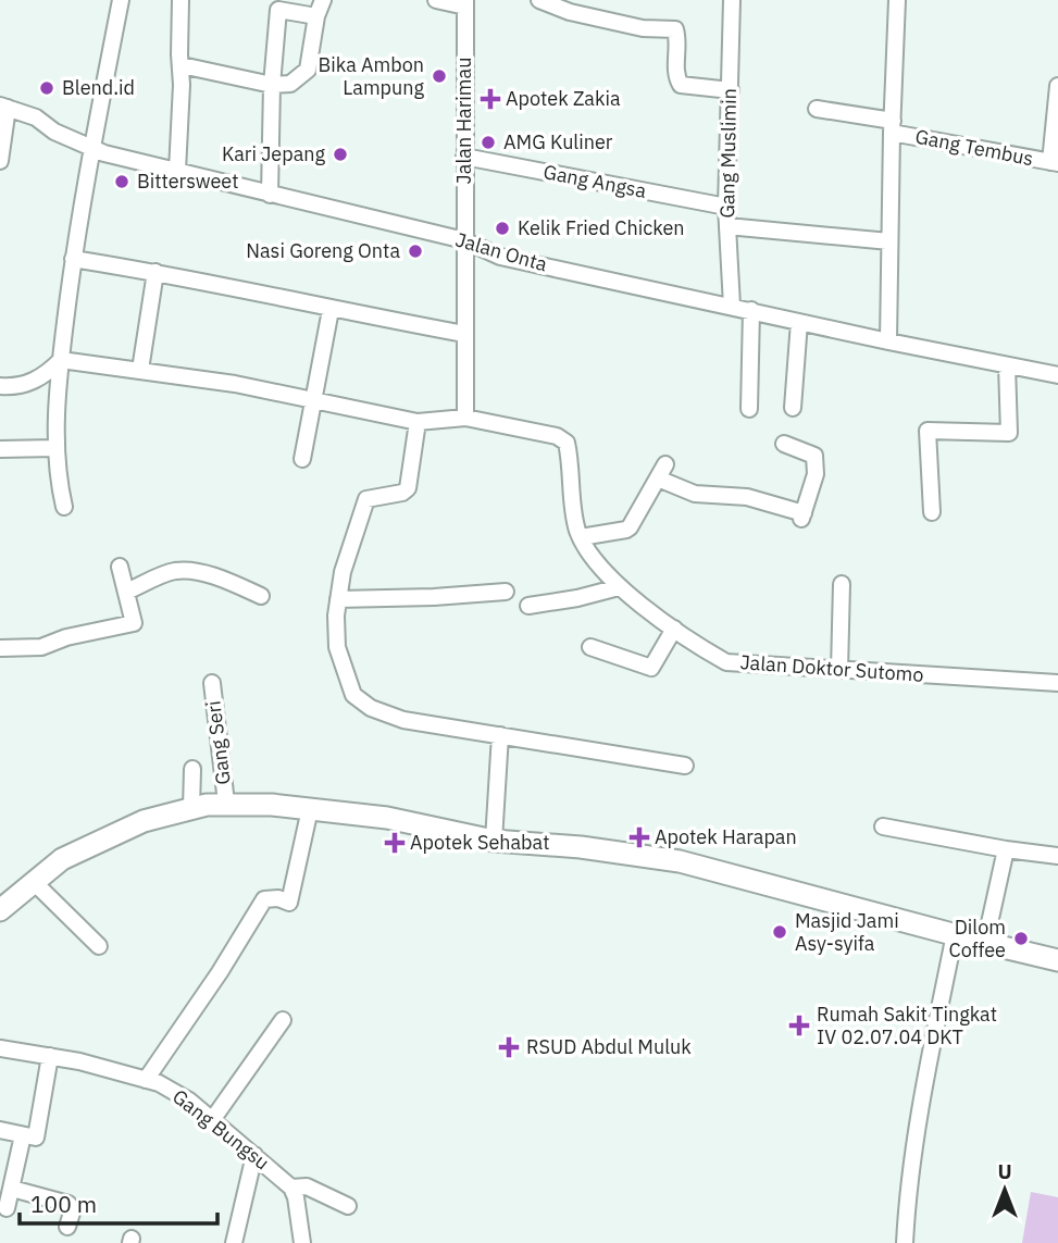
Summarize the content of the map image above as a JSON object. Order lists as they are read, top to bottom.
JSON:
{
  "streets": {
    "street": [
      "Jalan Harimau",
      "Gang Tembus",
      "Gang Muslimin",
      "Gang Angsa",
      "Jalan Onta",
      "Jalan Doktor Sutomo",
      "Gang Seri",
      "Gang Bungsu"
    ]
  },
  "crossings": [
    ["Jalan Harimau", "Gang Angsa"],
    ["Jalan Harimau", "Jalan Onta"],
    ["Jalan Harimau", "Jalan Doktor Sutomo"],
    ["Gang Muslimin", "Gang Angsa"],
    ["Gang Muslimin", "Jalan Onta"]
  ],
  "places": {
    "other": [
      "Bika Ambon Lampung",
      "Blend.id",
      "AMG Kuliner",
      "Kari Jepang",
      "Bittersweet",
      "Kelik Fried Chicken",
      "Nasi Goreng Onta",
      "Masjid Jami Asy-syifa",
      "Dilom Coffee"
    ],
    "health": [
      "Apotek Zakia",
      "Apotek Harapan",
      "Apotek Sehabat",
      "Rumah Sakit Tingkat IV 02.07.04 DKT",
      "RSUD Abdul Muluk"
    ]
  },
  "scale_bar": "100 m",
  "north": "top"
}
